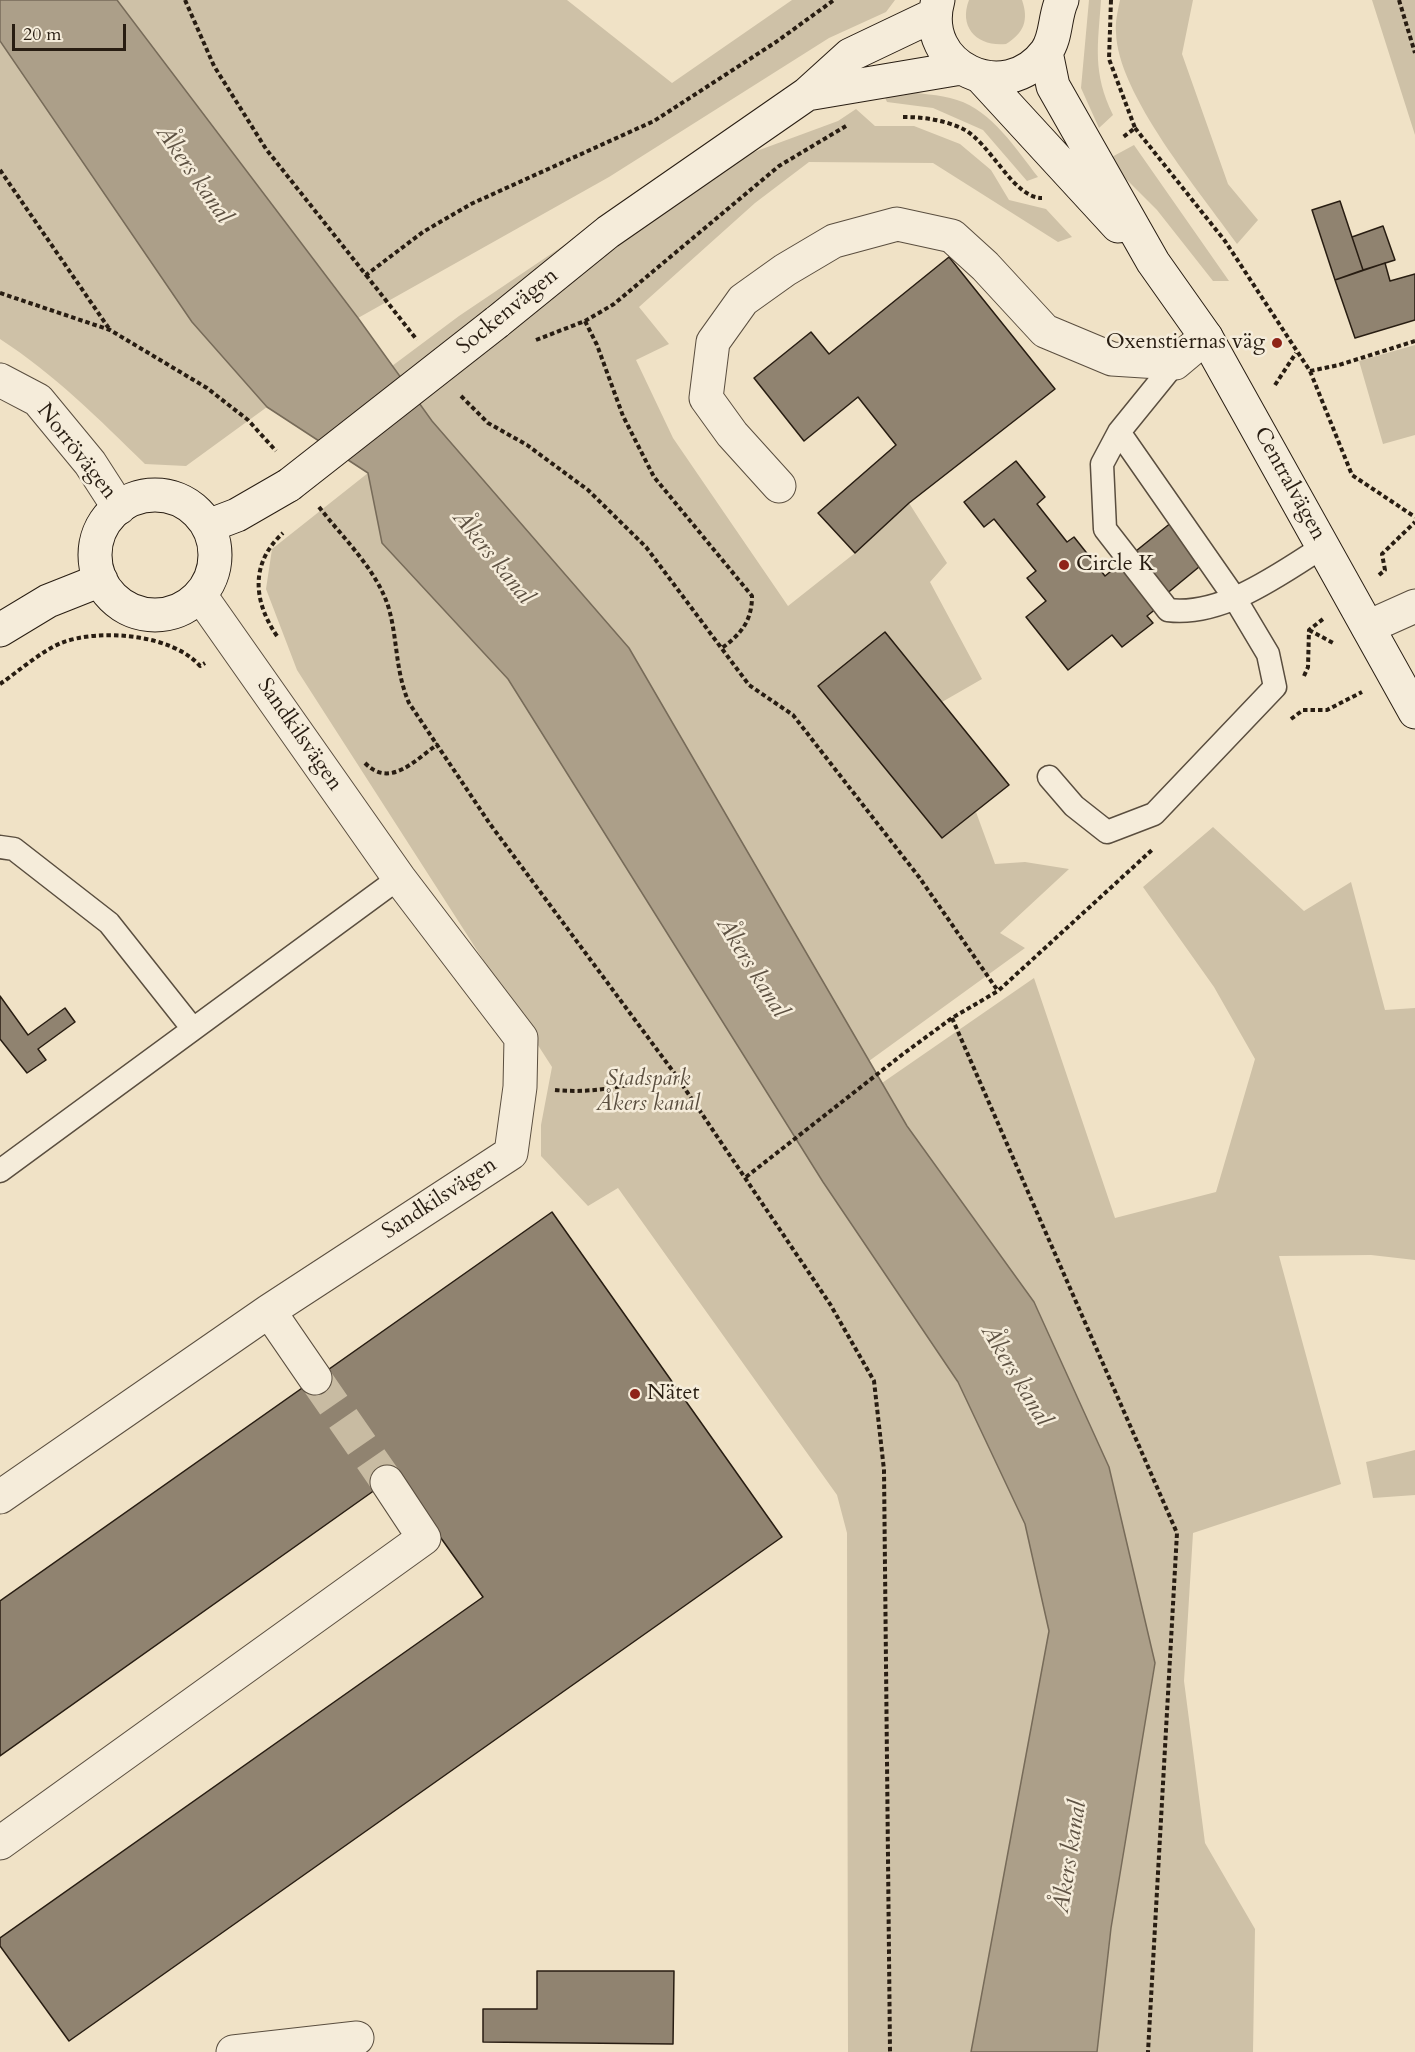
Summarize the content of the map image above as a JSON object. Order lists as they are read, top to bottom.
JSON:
{
  "streets": {
    "street": [
      "Sockenvägen",
      "Norrövägen",
      "Centralvägen",
      "Sandkilsvägen"
    ]
  },
  "crossings": [
    ["Sockenvägen", "Norrövägen"],
    ["Sockenvägen", "Centralvägen"],
    ["Sockenvägen", "Sandkilsvägen"],
    ["Norrövägen", "Sandkilsvägen"]
  ],
  "water": ["Åkers kanal"],
  "parks": ["Stadspark Åkers kanal"],
  "places": ["Oxenstiernas väg", "Circle K", "Nätet"],
  "scale_bar": "20 m"
}
